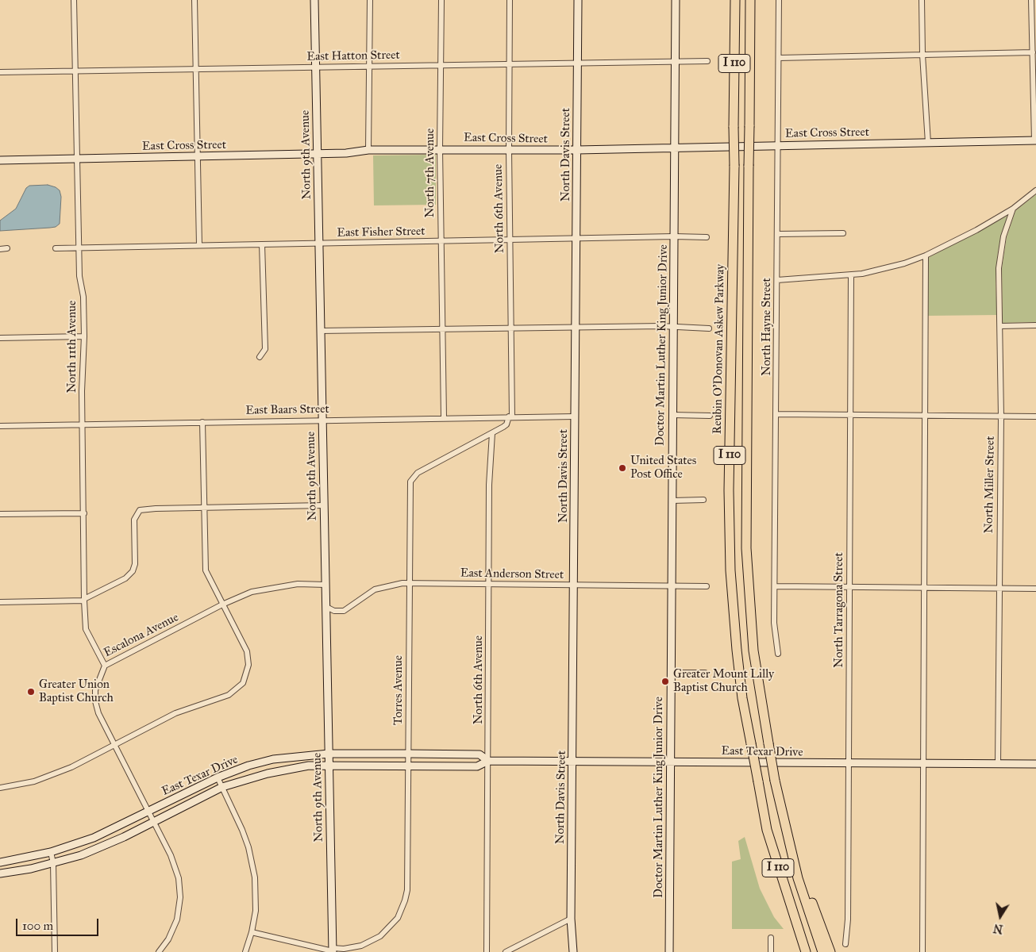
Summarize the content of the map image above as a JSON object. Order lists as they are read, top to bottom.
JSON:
{
  "streets": {
    "highway": ["I 110", "Reubin O'Donovan Askew Parkway"],
    "main road": [
      "East Cross Street",
      "North 9th Avenue",
      "North Davis Street",
      "Doctor Martin Luther King Junior Drive",
      "East Texar Drive"
    ],
    "street": [
      "East Hatton Street",
      "North 7th Avenue",
      "North 6th Avenue",
      "East Fisher Street",
      "North Hayne Street",
      "North 11th Avenue",
      "East Baars Street",
      "North Miller Street",
      "East Anderson Street",
      "North Tarragona Street",
      "Escalona Avenue",
      "Torres Avenue"
    ]
  },
  "crossings": [
    ["East Hatton Street", "North 9th Avenue"],
    ["East Hatton Street", "North Davis Street"],
    ["East Hatton Street", "North 7th Avenue"],
    ["East Hatton Street", "North 6th Avenue"],
    ["East Hatton Street", "Doctor Martin Luther King Junior Drive"],
    ["East Hatton Street", "North 11th Avenue"],
    ["East Cross Street", "North 9th Avenue"],
    ["East Cross Street", "North Davis Street"],
    ["East Cross Street", "North 7th Avenue"],
    ["East Cross Street", "North 6th Avenue"],
    ["East Cross Street", "North Hayne Street"],
    ["East Cross Street", "Doctor Martin Luther King Junior Drive"],
    ["East Cross Street", "North 11th Avenue"],
    ["North 9th Avenue", "East Fisher Street"],
    ["North 9th Avenue", "East Baars Street"],
    ["North 9th Avenue", "East Anderson Street"],
    ["North 9th Avenue", "Escalona Avenue"],
    ["North 9th Avenue", "Torres Avenue"],
    ["North 9th Avenue", "East Texar Drive"],
    ["North Davis Street", "East Fisher Street"],
    ["North Davis Street", "East Baars Street"],
    ["North Davis Street", "East Anderson Street"],
    ["North Davis Street", "East Texar Drive"],
    ["North 7th Avenue", "East Fisher Street"],
    ["North 7th Avenue", "East Baars Street"],
    ["North 6th Avenue", "East Fisher Street"],
    ["North 6th Avenue", "East Baars Street"],
    ["North 6th Avenue", "East Anderson Street"],
    ["North 6th Avenue", "Torres Avenue"],
    ["North 6th Avenue", "East Texar Drive"],
    ["East Fisher Street", "Doctor Martin Luther King Junior Drive"],
    ["East Fisher Street", "North 11th Avenue"],
    ["Doctor Martin Luther King Junior Drive", "East Anderson Street"],
    ["Doctor Martin Luther King Junior Drive", "East Texar Drive"],
    ["North 11th Avenue", "East Baars Street"],
    ["North 11th Avenue", "Escalona Avenue"],
    ["North Miller Street", "East Texar Drive"],
    ["East Anderson Street", "Torres Avenue"],
    ["North Tarragona Street", "East Texar Drive"],
    ["Escalona Avenue", "East Texar Drive"],
    ["Torres Avenue", "East Texar Drive"]
  ],
  "places": ["United States Post Office", "Greater Mount Lilly Baptist Church", "Greater Union Baptist Church"],
  "scale_bar": "100 m",
  "north": "bottom"
}
